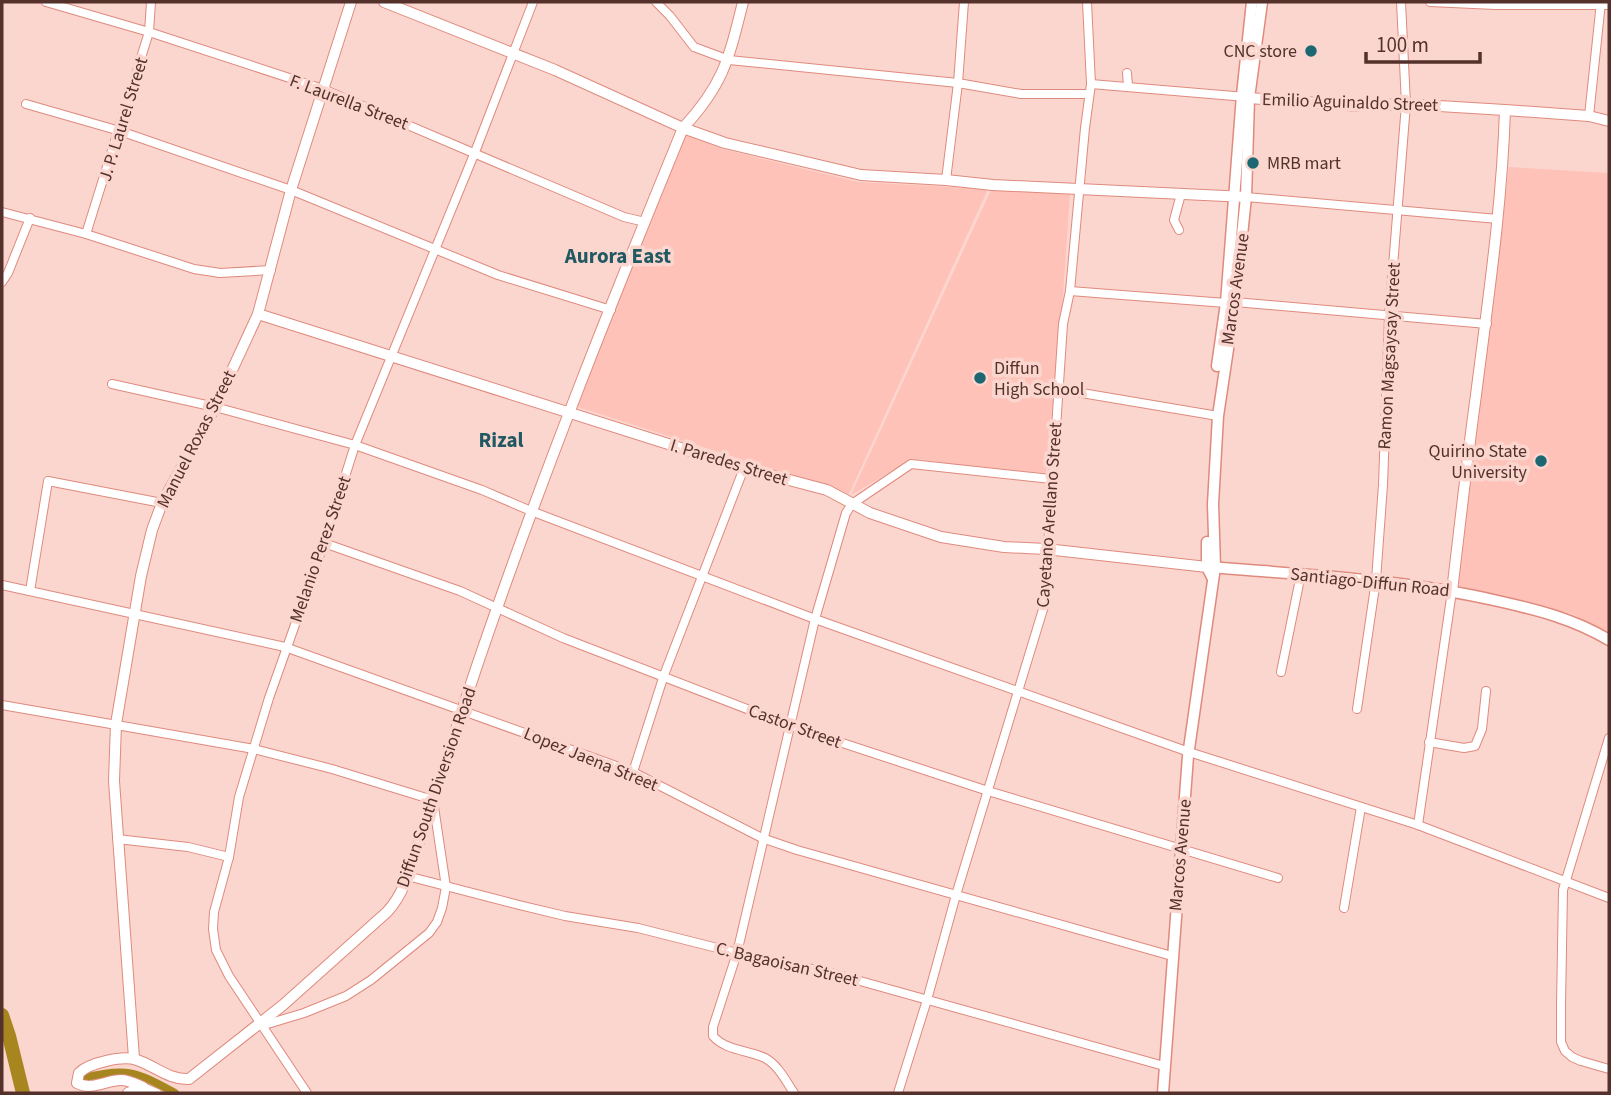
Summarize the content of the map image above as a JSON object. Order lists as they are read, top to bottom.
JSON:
{
  "streets": {
    "main road": ["Marcos Avenue", "Santiago-Diffun Road"],
    "street": [
      "F. Laurella Street",
      "Emilio Aguinaldo Street",
      "J. P. Laurel Street",
      "Ramon Magsaysay Street",
      "Manuel Roxas Street",
      "I. Paredes Street",
      "Cayetano Arellano Street",
      "Melanio Perez Street",
      "Castor Street",
      "Lopez Jaena Street",
      "Diffun South Diversion Road",
      "C. Bagaoisan Street"
    ]
  },
  "crossings": [
    ["F. Laurella Street", "J. P. Laurel Street"],
    ["F. Laurella Street", "Manuel Roxas Street"],
    ["F. Laurella Street", "Melanio Perez Street"],
    ["F. Laurella Street", "Diffun South Diversion Road"],
    ["Emilio Aguinaldo Street", "Marcos Avenue"],
    ["Emilio Aguinaldo Street", "Ramon Magsaysay Street"],
    ["Emilio Aguinaldo Street", "Cayetano Arellano Street"],
    ["Marcos Avenue", "I. Paredes Street"],
    ["Marcos Avenue", "Santiago-Diffun Road"],
    ["Marcos Avenue", "Castor Street"],
    ["Marcos Avenue", "Lopez Jaena Street"],
    ["Marcos Avenue", "C. Bagaoisan Street"],
    ["Ramon Magsaysay Street", "Santiago-Diffun Road"],
    ["Manuel Roxas Street", "I. Paredes Street"],
    ["Manuel Roxas Street", "Lopez Jaena Street"],
    ["Manuel Roxas Street", "Diffun South Diversion Road"],
    ["I. Paredes Street", "Cayetano Arellano Street"],
    ["I. Paredes Street", "Melanio Perez Street"],
    ["I. Paredes Street", "Santiago-Diffun Road"],
    ["I. Paredes Street", "Diffun South Diversion Road"],
    ["Cayetano Arellano Street", "Castor Street"],
    ["Cayetano Arellano Street", "Lopez Jaena Street"],
    ["Cayetano Arellano Street", "C. Bagaoisan Street"],
    ["Melanio Perez Street", "Castor Street"],
    ["Melanio Perez Street", "Lopez Jaena Street"],
    ["Melanio Perez Street", "Diffun South Diversion Road"],
    ["Castor Street", "Diffun South Diversion Road"],
    ["Lopez Jaena Street", "Diffun South Diversion Road"],
    ["Diffun South Diversion Road", "C. Bagaoisan Street"]
  ],
  "districts": ["Aurora East", "Rizal"],
  "places": [
    "CNC store",
    "MRB mart",
    "Diffun High School",
    "Quirino State University"
  ],
  "scale_bar": "100 m"
}
